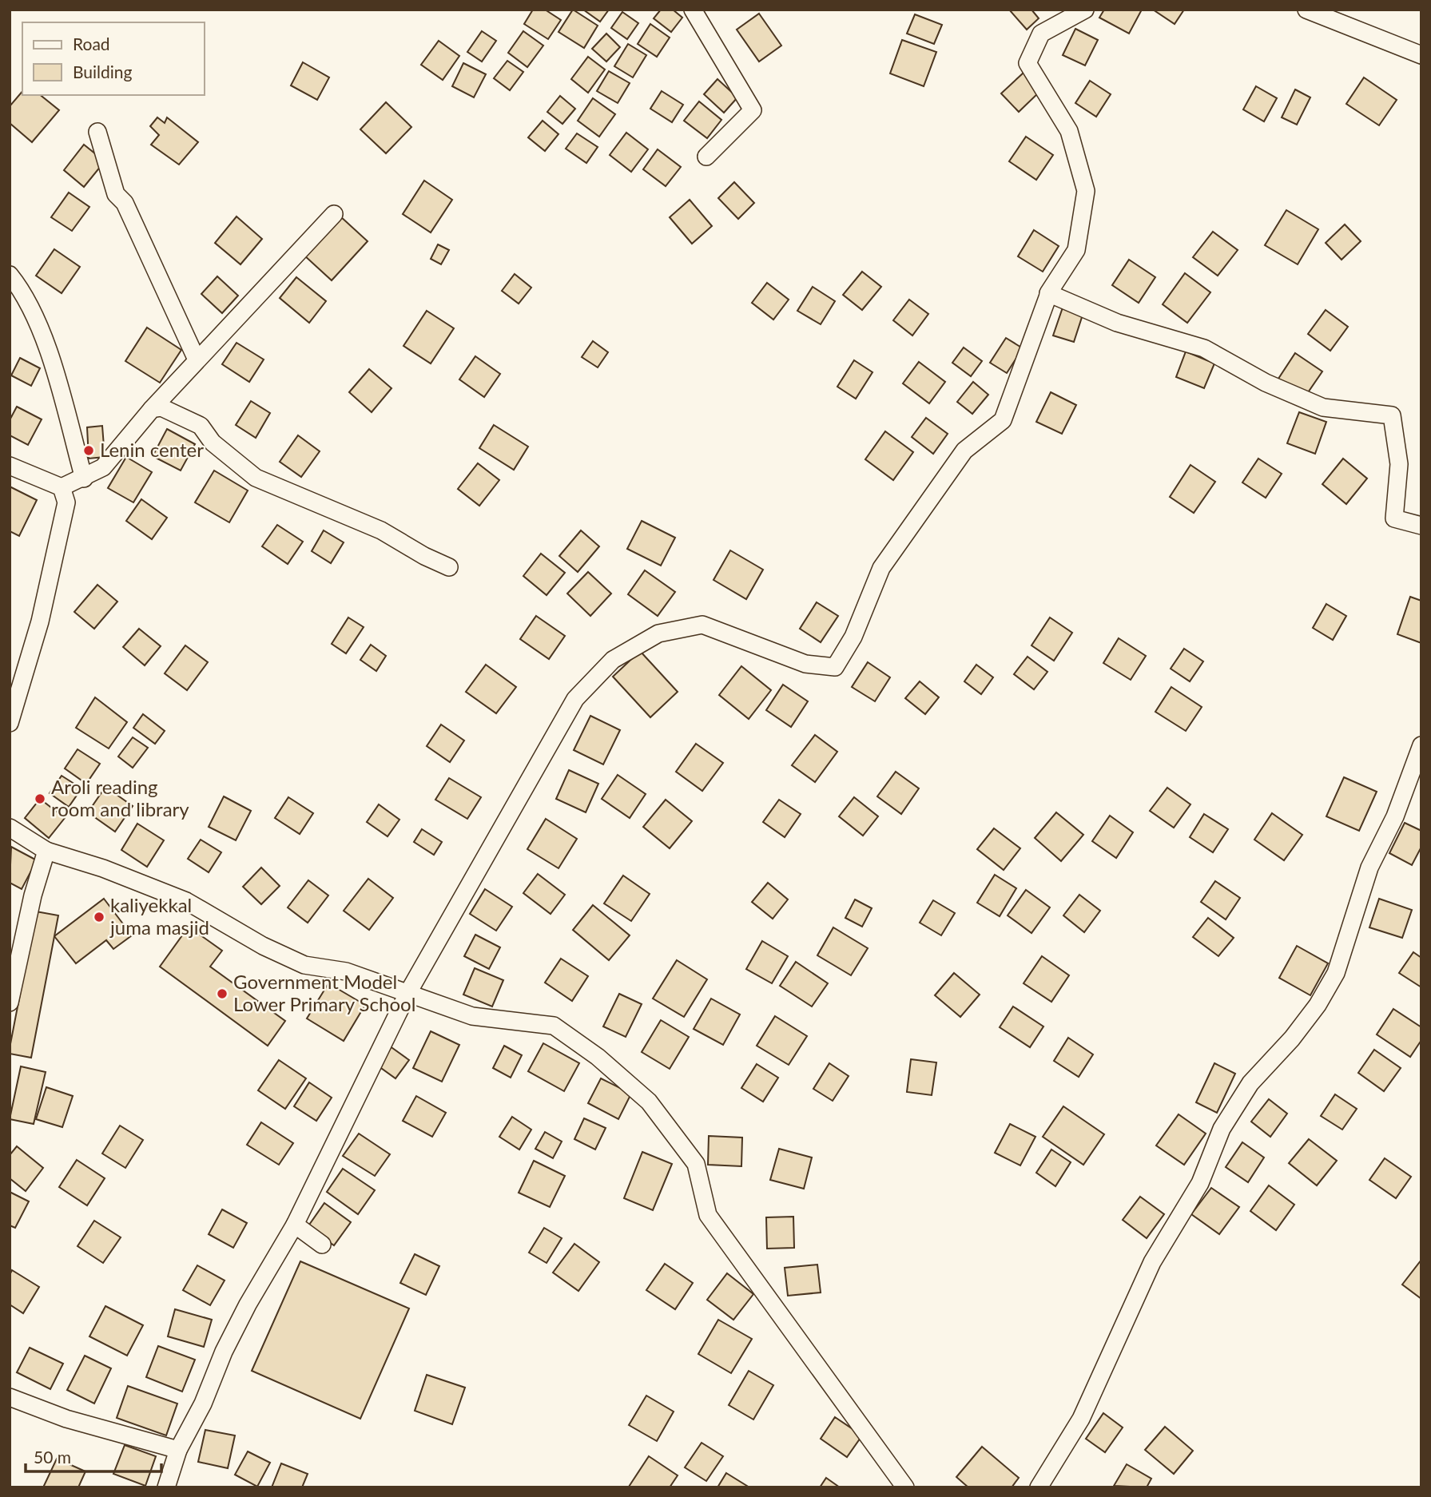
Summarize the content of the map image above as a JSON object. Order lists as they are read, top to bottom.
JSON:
{
  "places": [
    "Lenin center",
    "Aroli reading room and library",
    "kaliyekkal juma masjid",
    "Government Model Lower Primary School"
  ],
  "legend": ["Road", "Building"],
  "scale_bar": "50 m"
}
